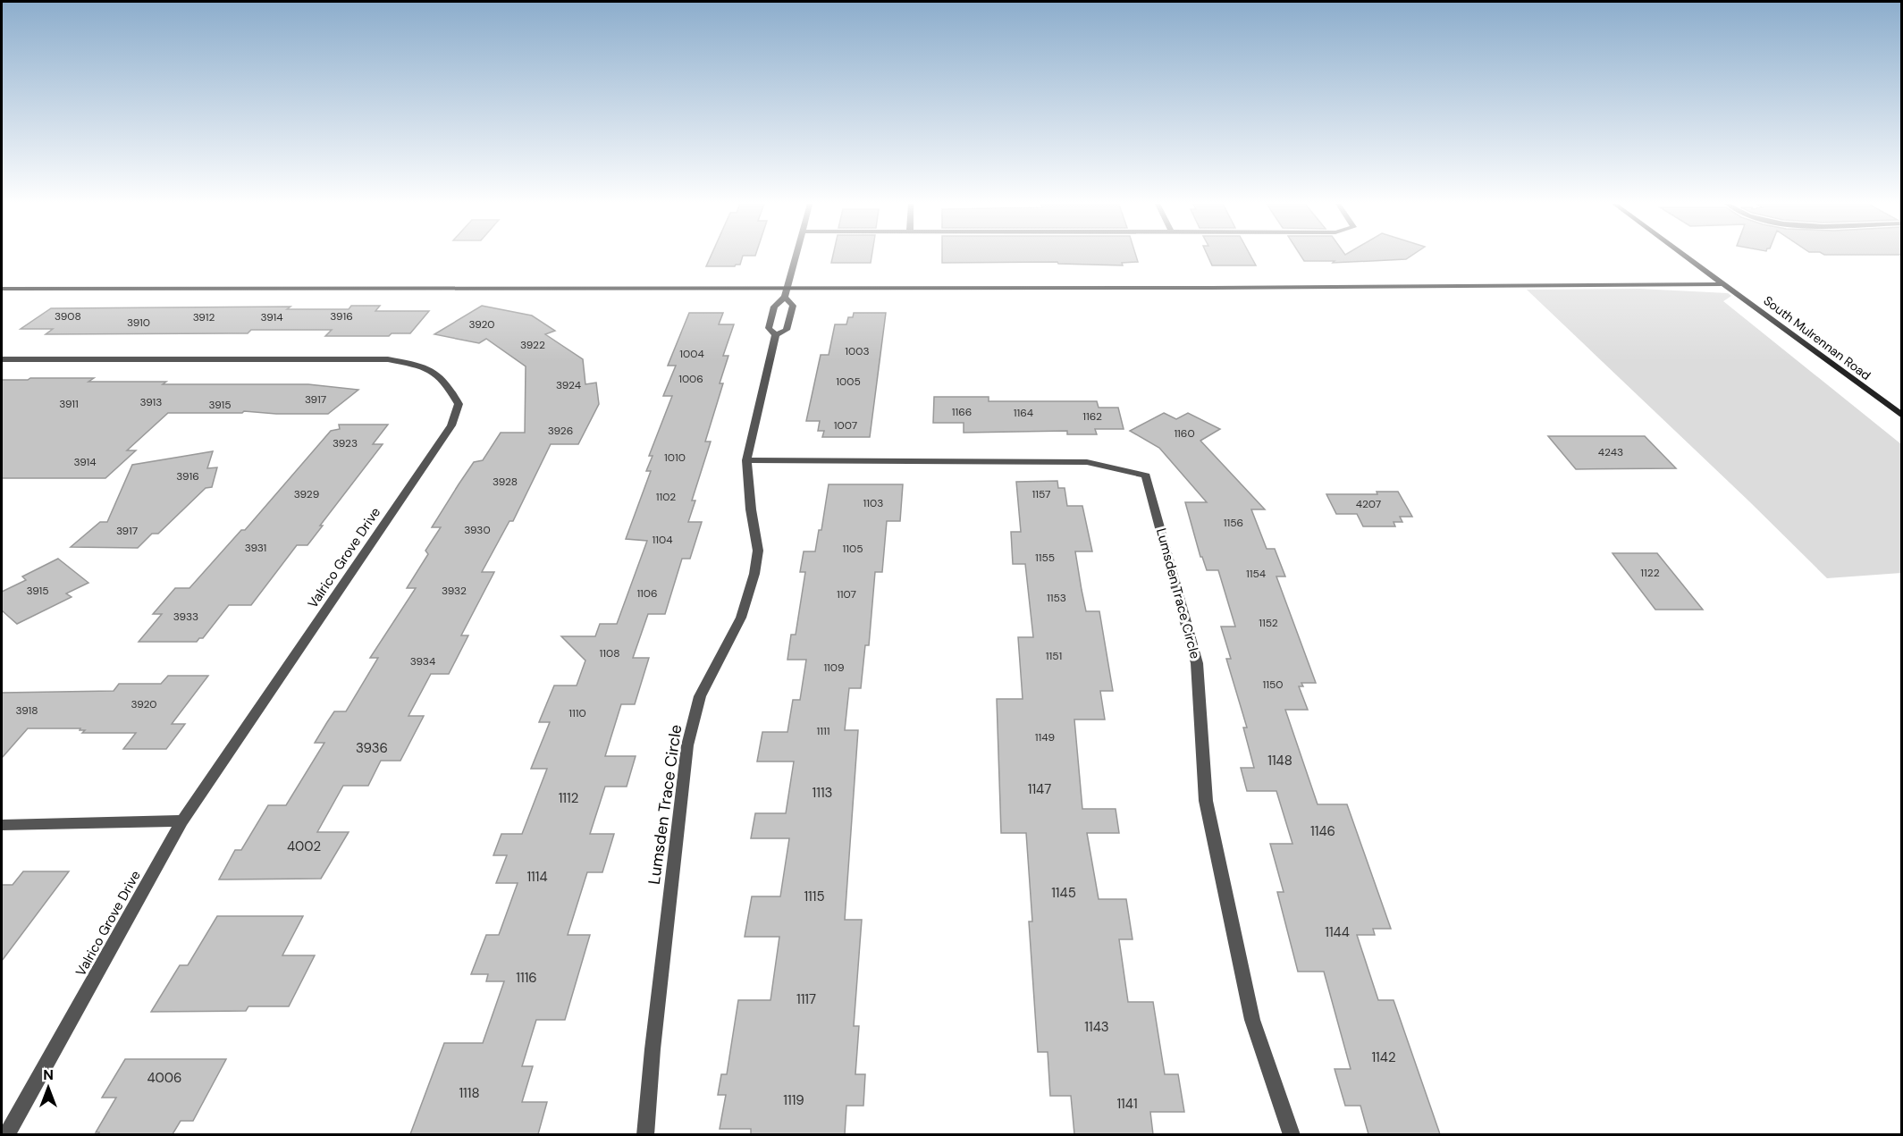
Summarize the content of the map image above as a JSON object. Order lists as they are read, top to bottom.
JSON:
{
  "streets": {
    "street": ["South Mulrennan Road", "Valrico Grove Drive", "Lumsden Trace Circle"]
  },
  "house_numbers": [
    "3908",
    "3916",
    "3912",
    "3914",
    "3910",
    "3920",
    "3922",
    "1003",
    "1004",
    "1006",
    "1005",
    "3924",
    "3917",
    "3913",
    "3911",
    "3915",
    "1166",
    "1164",
    "1162",
    "1007",
    "3926",
    "1160",
    "3923",
    "4243",
    "1010",
    "3914",
    "3916",
    "3928",
    "3929",
    "1157",
    "1102",
    "1103",
    "4207",
    "1156",
    "3930",
    "3917",
    "1104",
    "3931",
    "1105",
    "1155",
    "1122",
    "1154",
    "3915",
    "3932",
    "1106",
    "1107",
    "1153",
    "3933",
    "1152",
    "1108",
    "1151",
    "3934",
    "1109",
    "1150",
    "3920",
    "3918",
    "1110",
    "1111",
    "1149",
    "3936",
    "1148",
    "1147",
    "1113",
    "1112",
    "1146",
    "4002",
    "1114",
    "1145",
    "1115",
    "1144",
    "1116",
    "1117",
    "1143",
    "1142",
    "4006",
    "1118",
    "1119",
    "1141"
  ],
  "north": "top"
}
